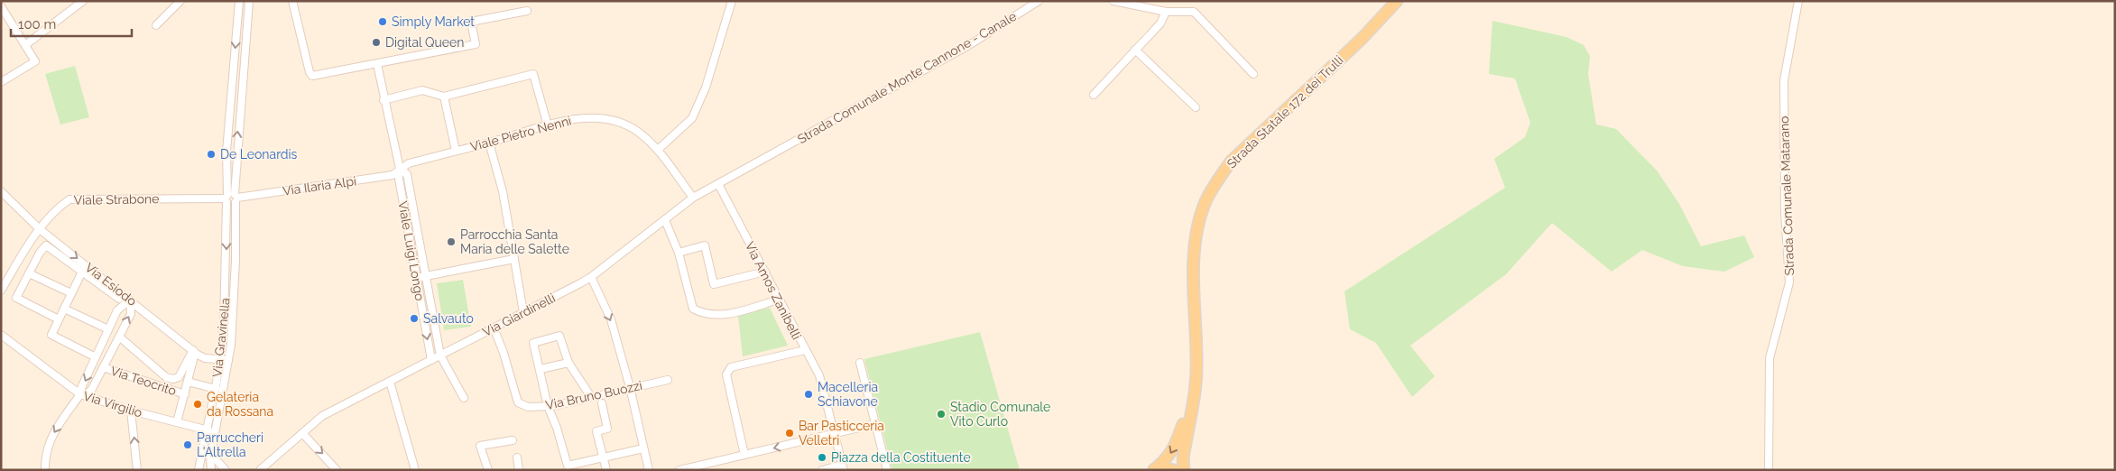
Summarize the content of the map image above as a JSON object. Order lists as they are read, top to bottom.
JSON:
{
  "streets": {
    "main road": ["Strada Statale 172 dei Trulli"],
    "street": [
      "Strada Comunale Monte Cannone - Canale",
      "Viale Pietro Nenni",
      "Via Ilaria Alpi",
      "Strada Comunale Matarano",
      "Viale Strabone",
      "Viale Luigi Longo",
      "Via Esiodo",
      "Via Amos Zanibelli",
      "Via Giardinelli",
      "Via Gravinella",
      "Via Teocrito",
      "Via Bruno Buozzi",
      "Via Virgilio"
    ]
  },
  "crossings": [
    ["Strada Comunale Monte Cannone - Canale", "Via Giardinelli"],
    ["Viale Pietro Nenni", "Via Ilaria Alpi"],
    ["Viale Pietro Nenni", "Viale Luigi Longo"],
    ["Viale Pietro Nenni", "Via Giardinelli"],
    ["Via Ilaria Alpi", "Viale Strabone"],
    ["Via Ilaria Alpi", "Viale Luigi Longo"],
    ["Via Ilaria Alpi", "Via Gravinella"],
    ["Viale Strabone", "Via Esiodo"],
    ["Viale Strabone", "Via Gravinella"],
    ["Viale Luigi Longo", "Via Giardinelli"],
    ["Via Esiodo", "Via Gravinella"],
    ["Via Esiodo", "Via Teocrito"],
    ["Via Amos Zanibelli", "Via Giardinelli"],
    ["Via Giardinelli", "Via Bruno Buozzi"],
    ["Via Gravinella", "Via Virgilio"]
  ],
  "places": [
    "Simply Market",
    "Digital Queen",
    "De Leonardis",
    "Parrocchia Santa Maria delle Salette",
    "Salvauto",
    "Macelleria Schiavone",
    "Gelateria da Rossana",
    "Stadio Comunale Vito Curlo",
    "Bar Pasticceria Velletri",
    "Parruccheri L'Altrella",
    "Piazza della Costituente"
  ],
  "scale_bar": "100 m"
}
